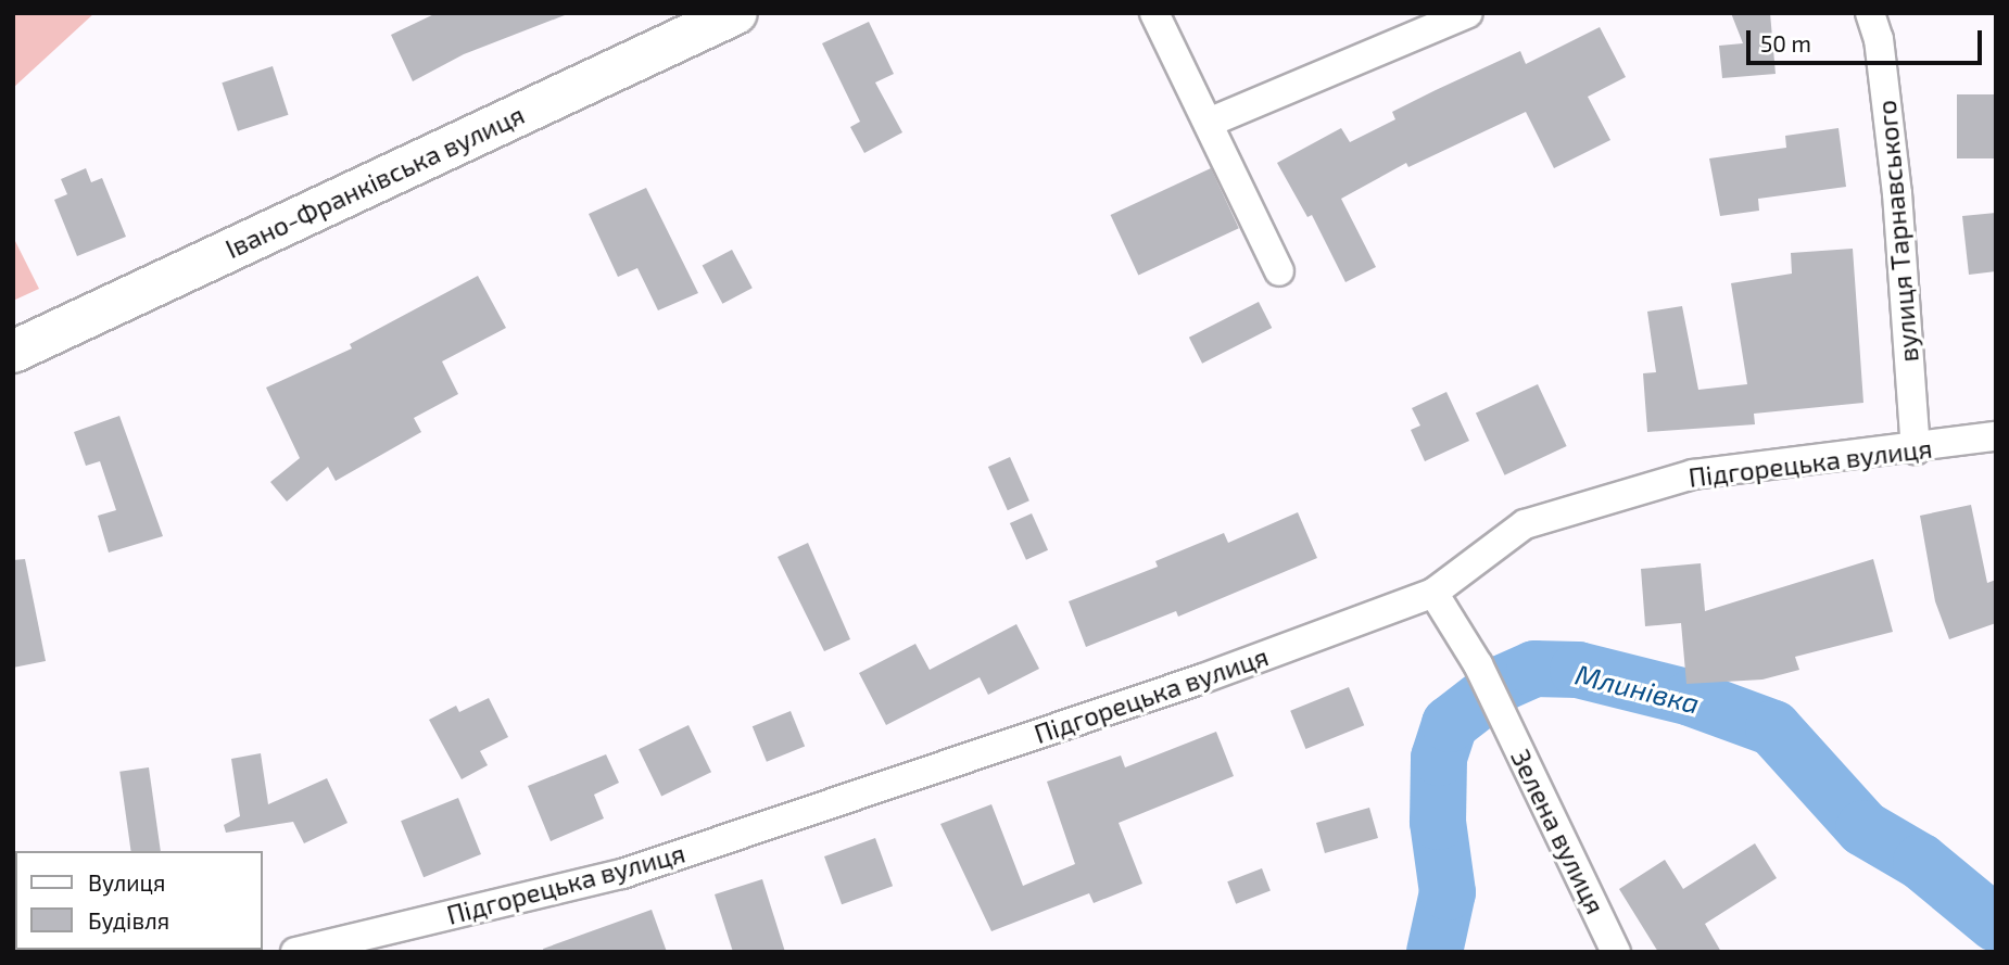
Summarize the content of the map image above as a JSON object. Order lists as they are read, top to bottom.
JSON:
{
  "streets": {
    "main road": ["Івано-Франківська вулиця"],
    "street": ["вулиця Тарнавського", "Підгорецька вулиця", "Зелена вулиця"]
  },
  "crossings": [
    ["вулиця Тарнавського", "Підгорецька вулиця"],
    ["Підгорецька вулиця", "Зелена вулиця"]
  ],
  "water": ["Млинівка"],
  "legend": ["Вулиця", "Будівля"],
  "scale_bar": "50 m"
}
